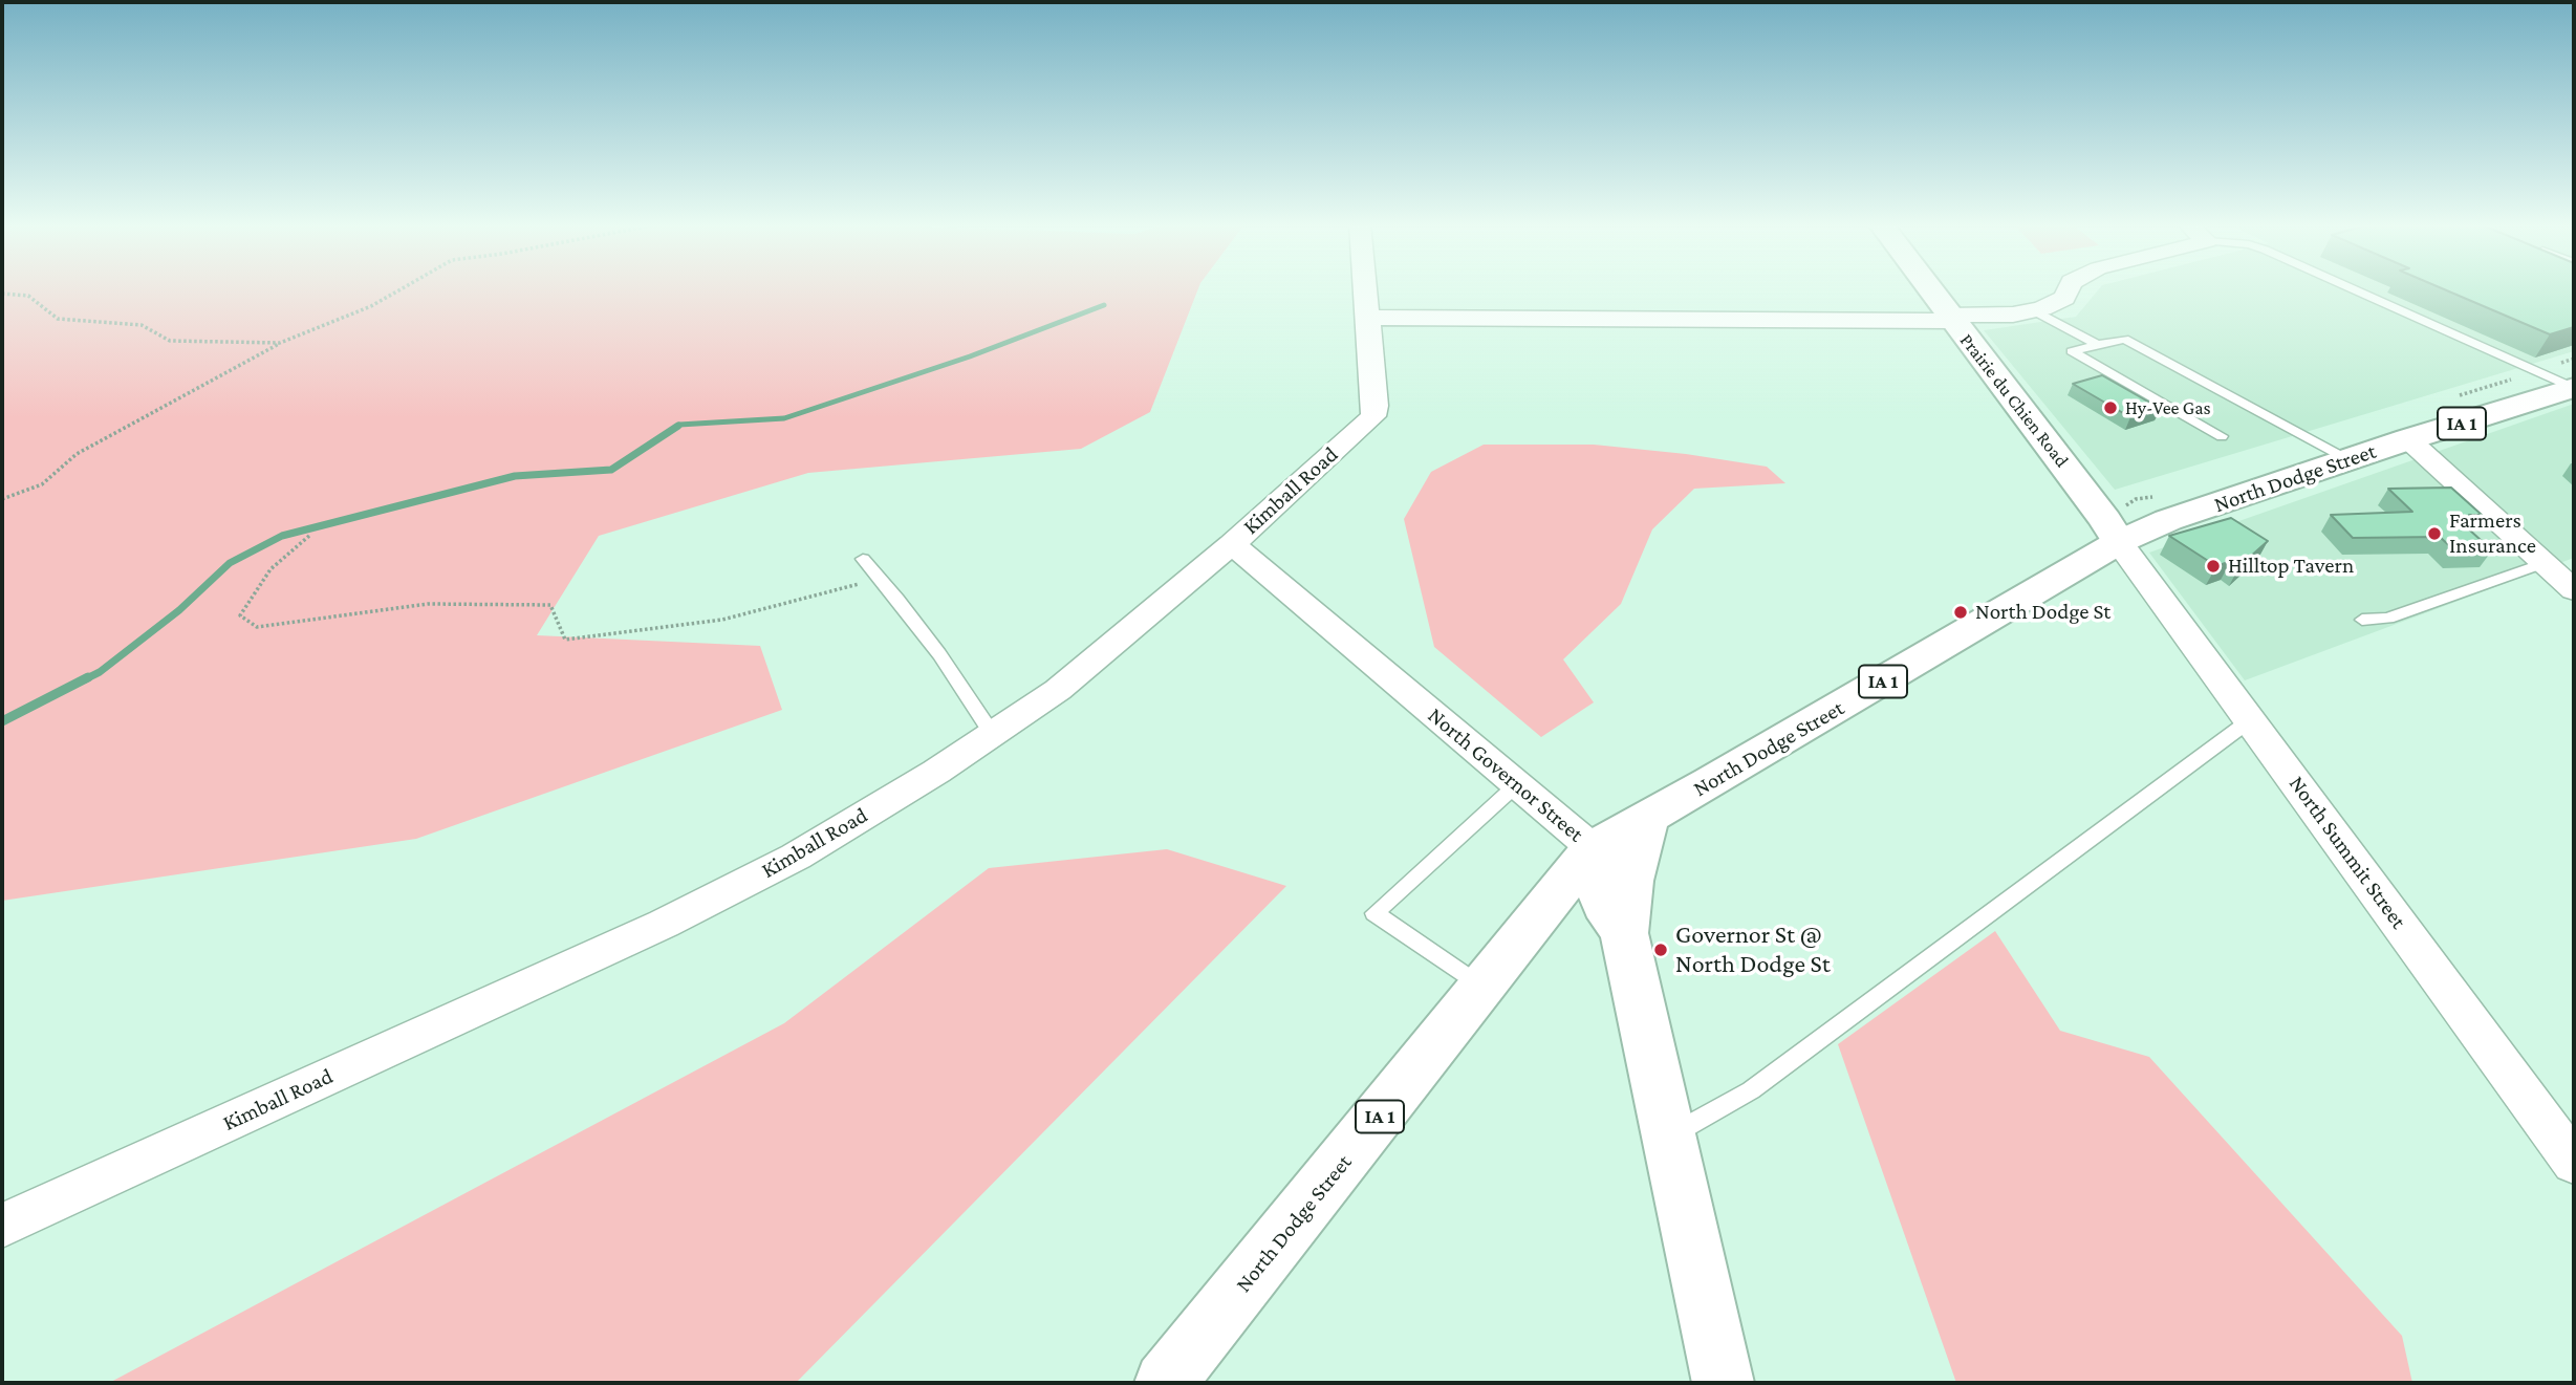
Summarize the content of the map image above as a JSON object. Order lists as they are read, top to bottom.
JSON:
{
  "streets": {
    "main road": [
      "Prairie du Chien Road",
      "IA 1",
      "North Dodge Street",
      "North Governor Street"
    ],
    "street": ["Kimball Road", "North Summit Street"]
  },
  "crossings": [
    ["Prairie du Chien Road", "North Dodge Street"],
    ["Prairie du Chien Road", "North Summit Street"],
    ["North Dodge Street", "North Governor Street"],
    ["North Dodge Street", "North Summit Street"],
    ["Kimball Road", "North Governor Street"]
  ],
  "places": [
    "Hy-Vee Gas",
    "Farmers Insurance",
    "Hilltop Tavern",
    "North Dodge St",
    "Governor St @ North Dodge St"
  ]
}
